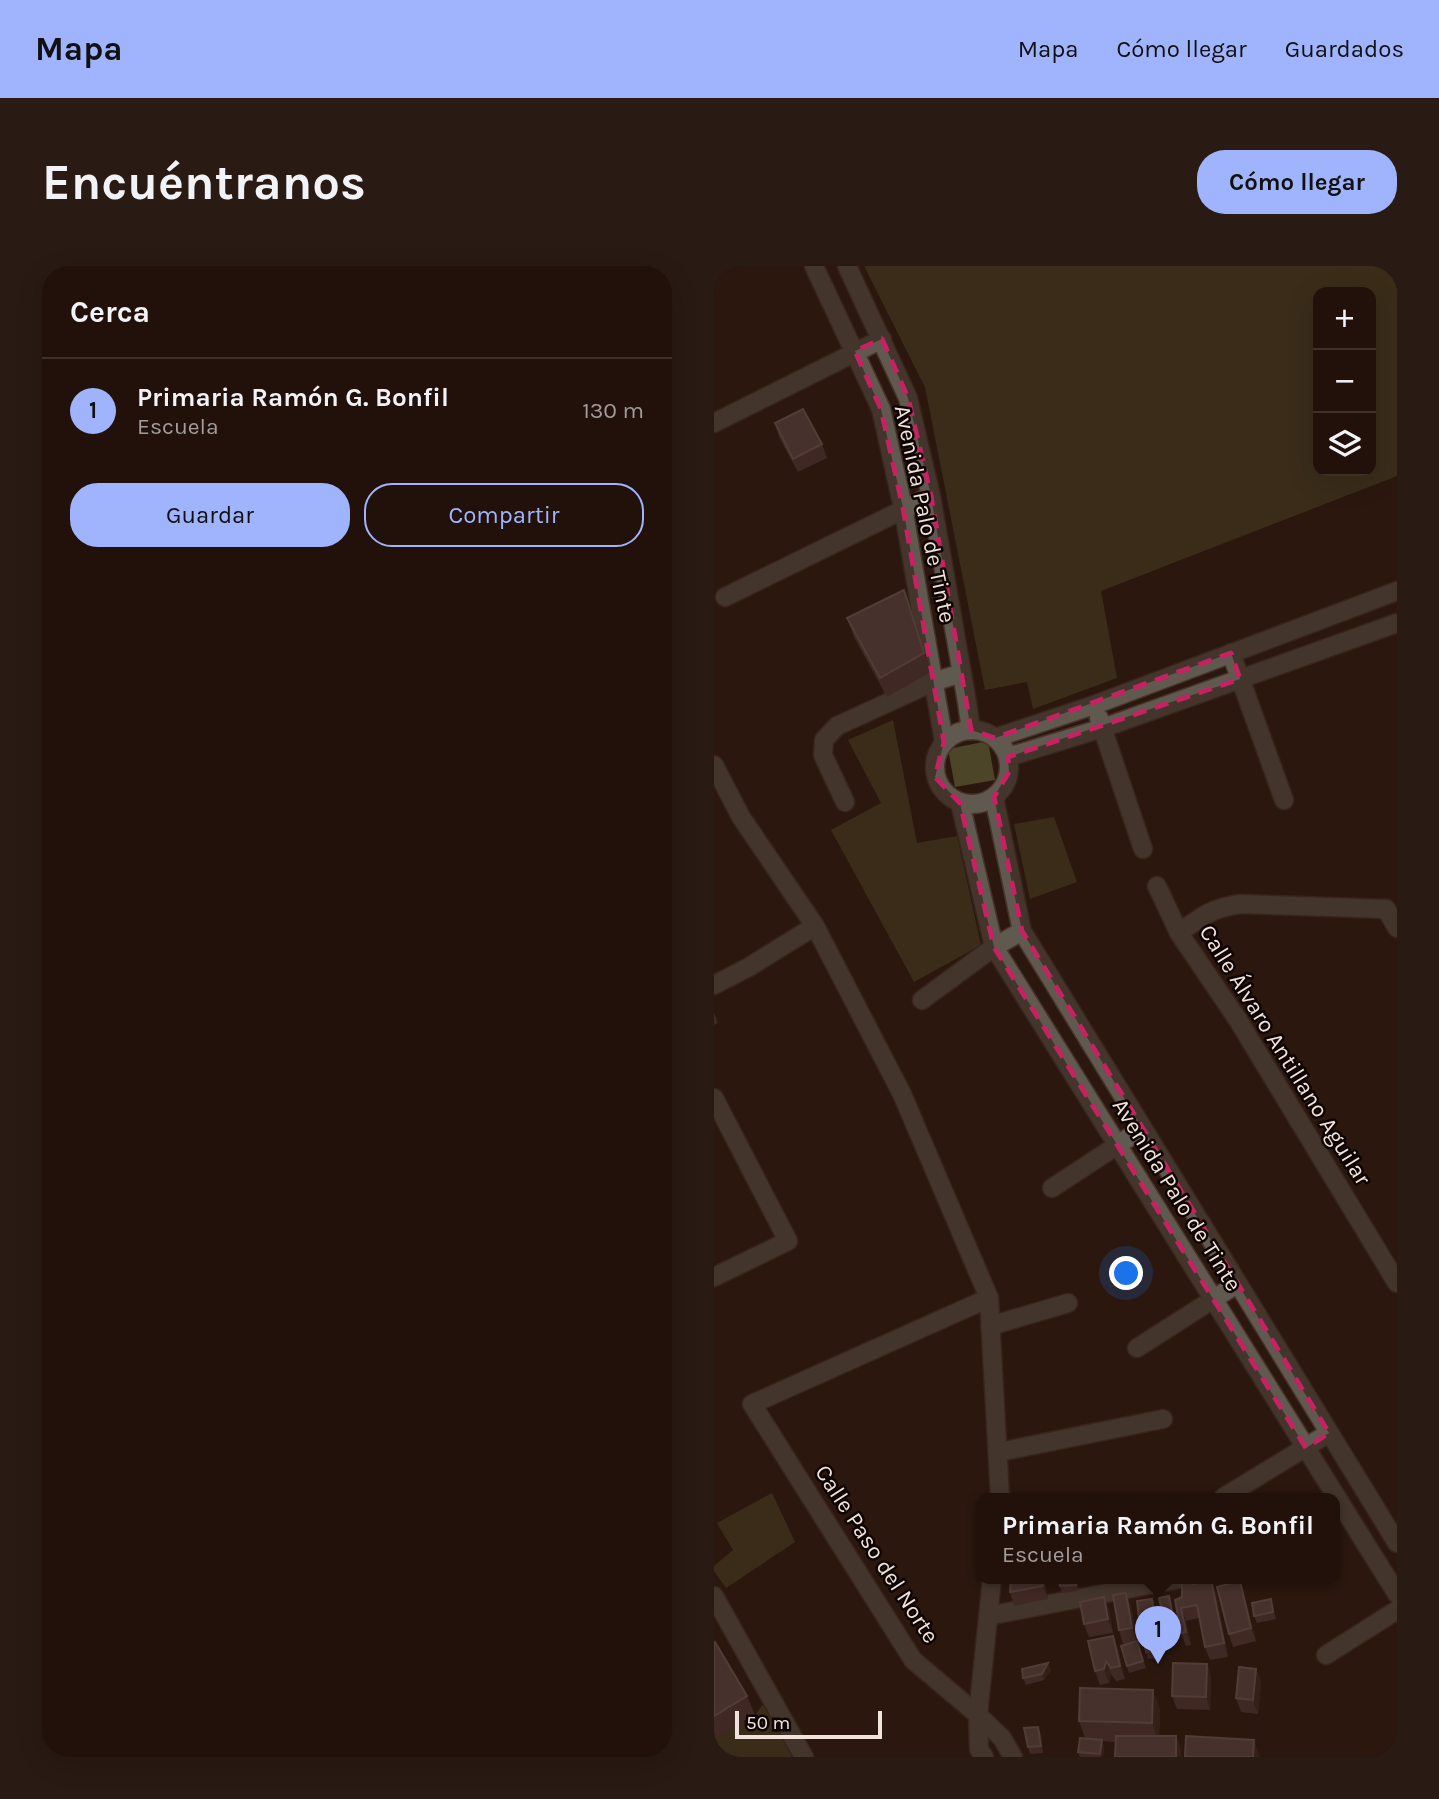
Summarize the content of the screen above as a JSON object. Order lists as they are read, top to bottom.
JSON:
{
  "streets": {
    "street": ["Avenida Palo de Tinte", "Calle Álvaro Antillano Aguilar", "Calle Paso del Norte"]
  },
  "scale_bar": "50 m",
  "page": {
    "header": "Mapa",
    "nav": ["Mapa", "Cómo llegar", "Guardados"],
    "buttons": [
      "Cómo llegar",
      ["Guardar", "Compartir"]
    ],
    "title": "Encuéntranos",
    "heading": "Cerca",
    "map_buttons": ["+", "−"],
    "list": [
      {
        "mark": "1",
        "name": "Primaria Ramón G. Bonfil",
        "note": "Escuela",
        "value": "130 m"
      }
    ],
    "popup": ["Primaria Ramón G. Bonfil", "Escuela"],
    "pins": "1",
    "scale": "50 m"
  }
}
